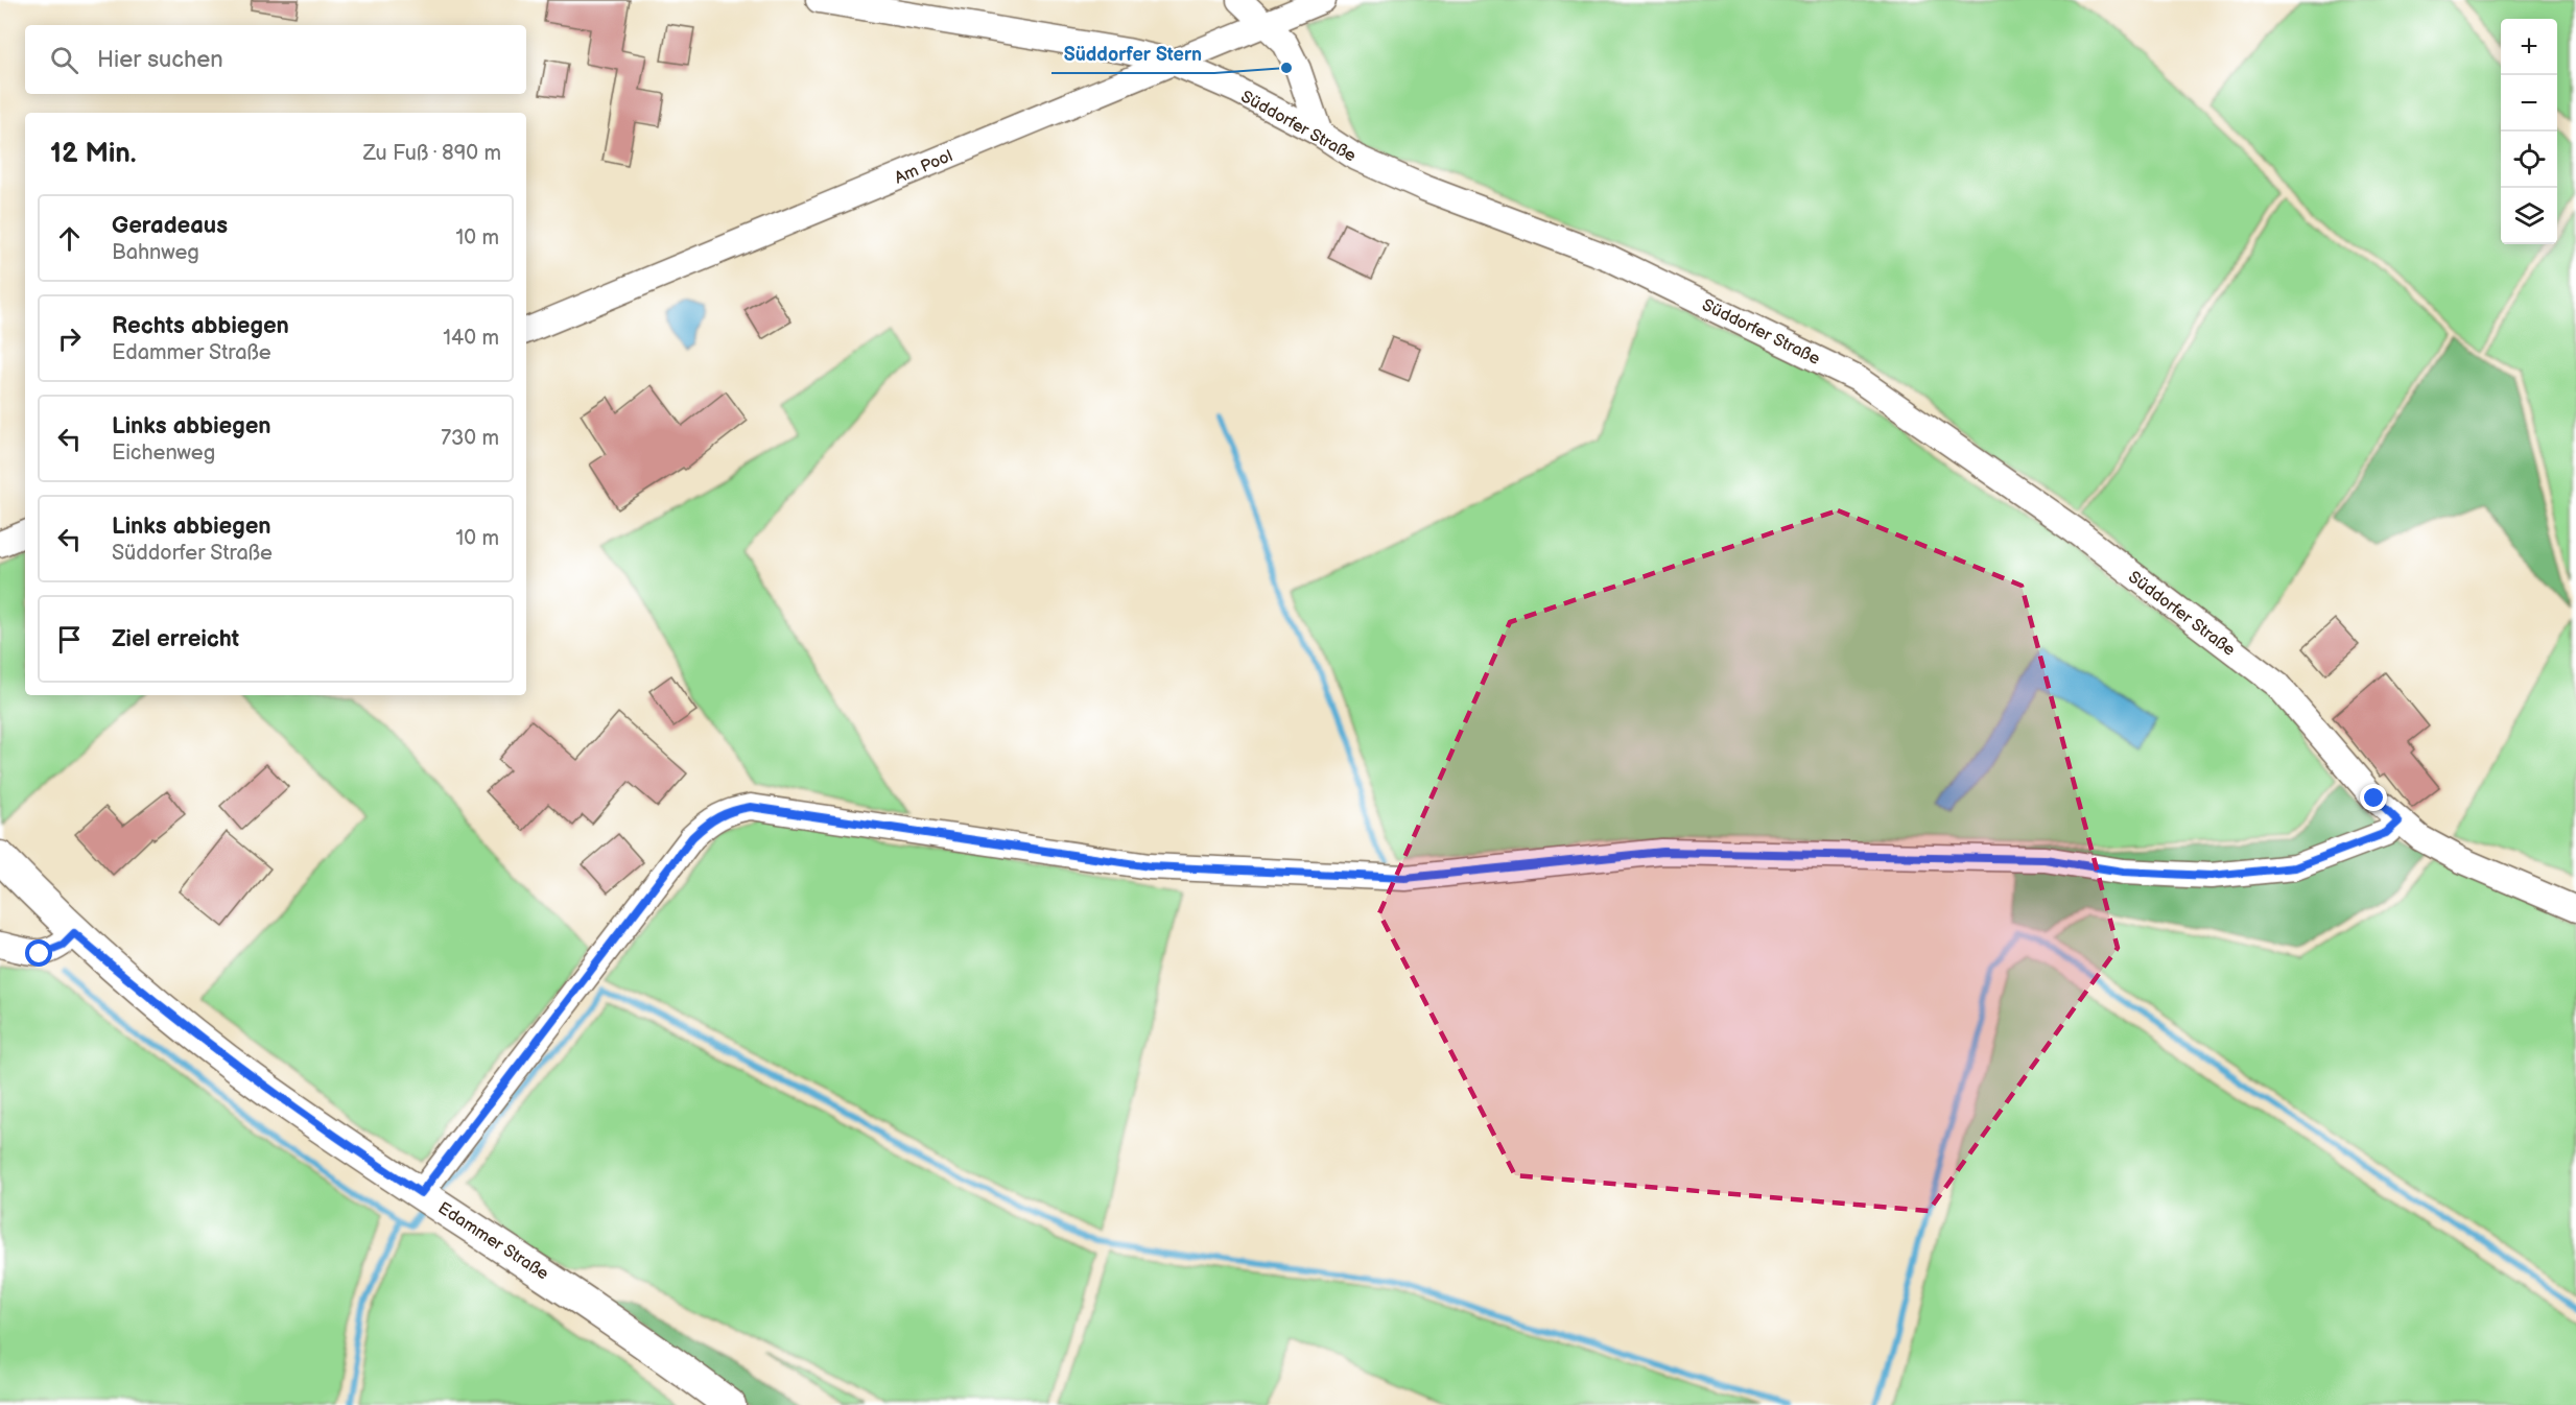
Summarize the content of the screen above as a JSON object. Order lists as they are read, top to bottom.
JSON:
{
  "streets": {
    "main road": ["Edammer Straße"],
    "street": ["Süddorfer Straße", "Am Pool"]
  },
  "crossings": [
    ["Süddorfer Straße", "Am Pool"]
  ],
  "places": ["Süddorfer Stern"],
  "page": {
    "map_buttons": ["+", "−"],
    "search": "Hier suchen",
    "heading": ["12 Min.", "Zu Fuß · 890 m"],
    "list": [
      ["Geradeaus", "Bahnweg", "10 m"],
      ["Rechts abbiegen", "Edammer Straße", "140 m"],
      ["Links abbiegen", "Eichenweg", "730 m"],
      ["Links abbiegen", "Süddorfer Straße", "10 m"],
      "Ziel erreicht"
    ]
  }
}
